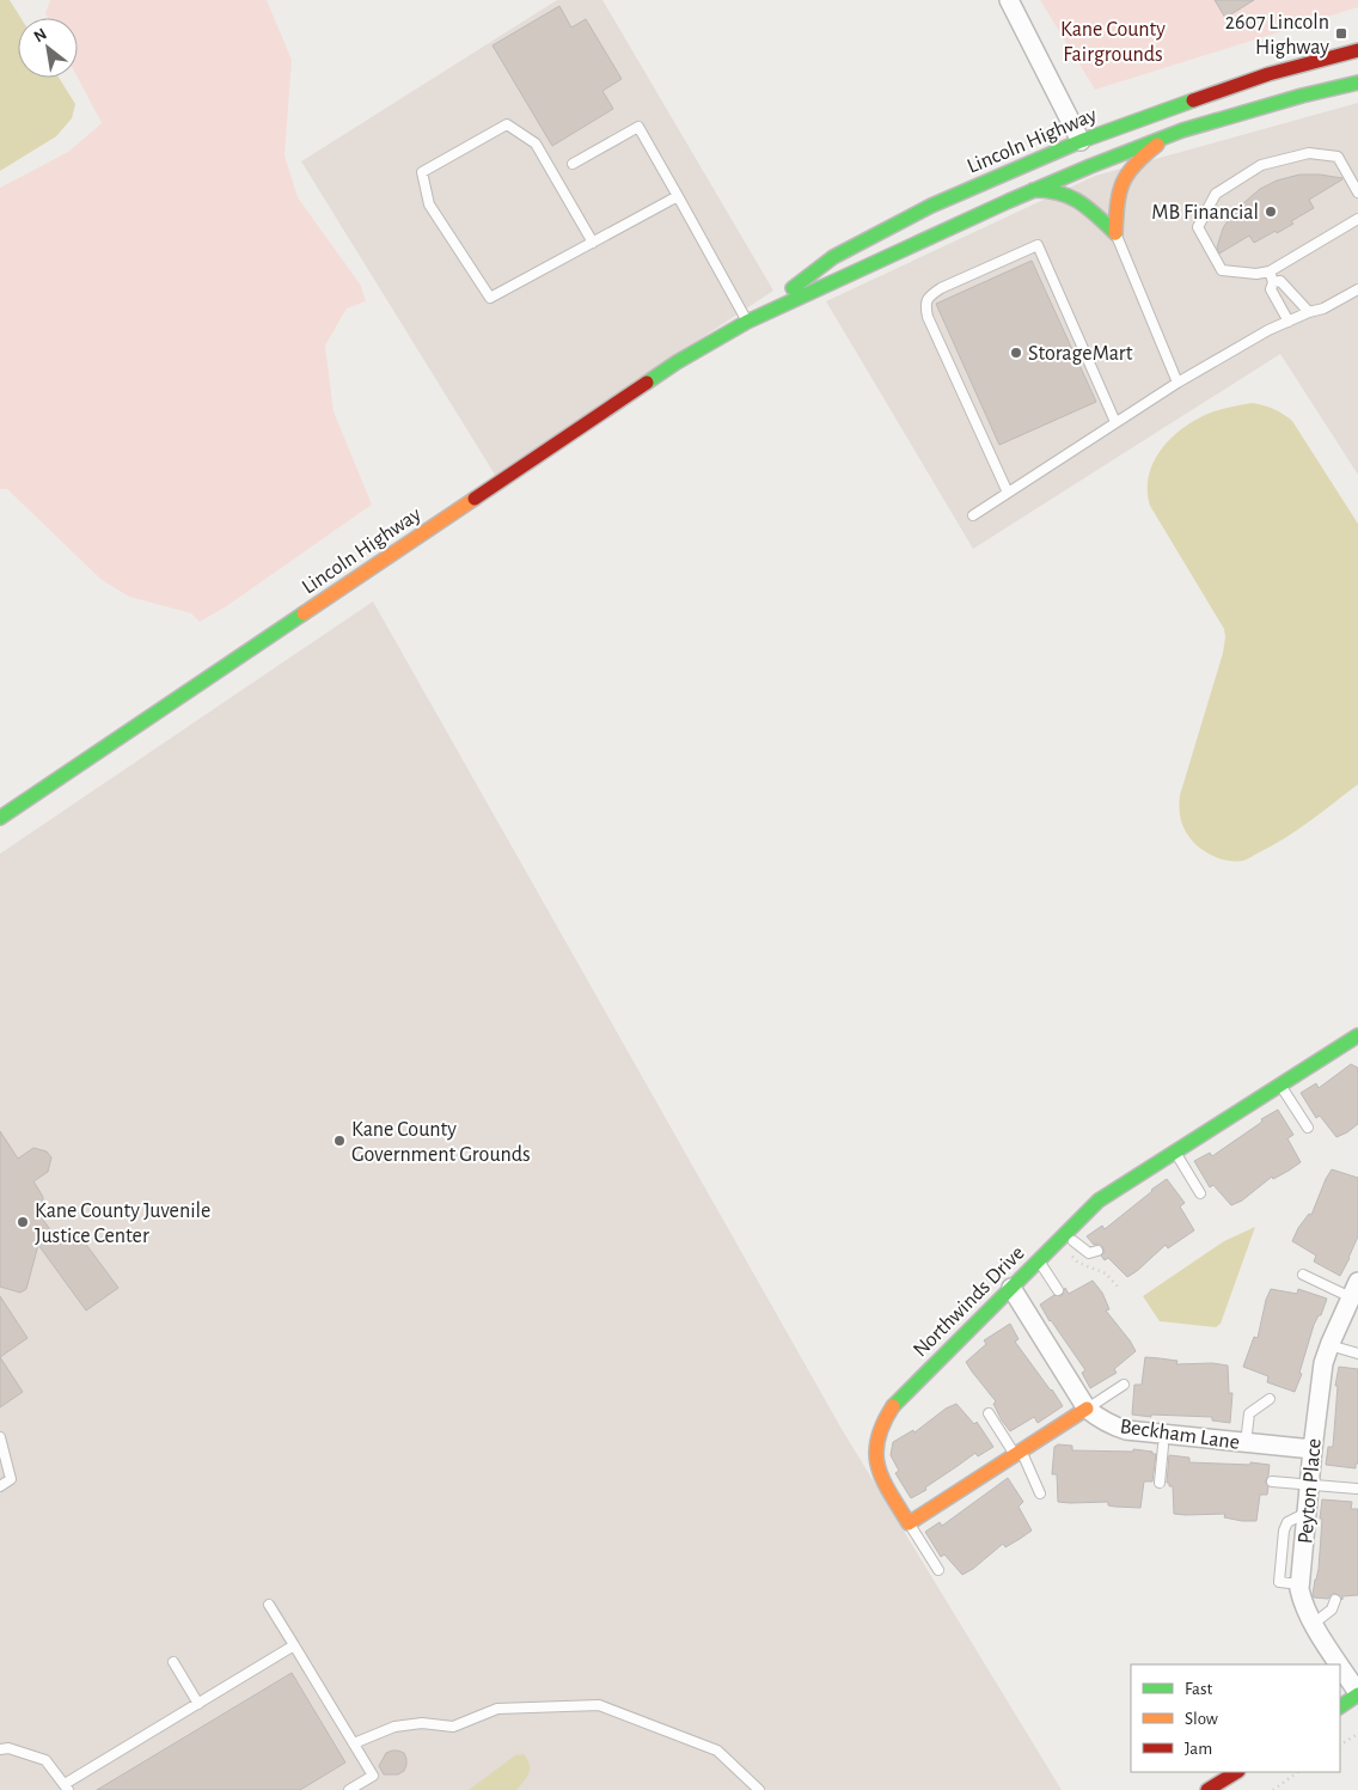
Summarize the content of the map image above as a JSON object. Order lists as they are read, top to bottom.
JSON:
{
  "streets": {
    "main road": ["Lincoln Highway", "Northwinds Drive"],
    "street": ["Beckham Lane", "Peyton Place"]
  },
  "crossings": [
    ["Northwinds Drive", "Beckham Lane"],
    ["Beckham Lane", "Peyton Place"]
  ],
  "parks": ["Kane County Fairgrounds"],
  "places": {
    "transit": ["2607 Lincoln Highway"],
    "other": [
      "MB Financial",
      "StorageMart",
      "Kane County Government Grounds",
      "Kane County Juvenile Justice Center"
    ]
  },
  "legend": ["Fast", "Slow", "Jam"],
  "north": "top left"
}
